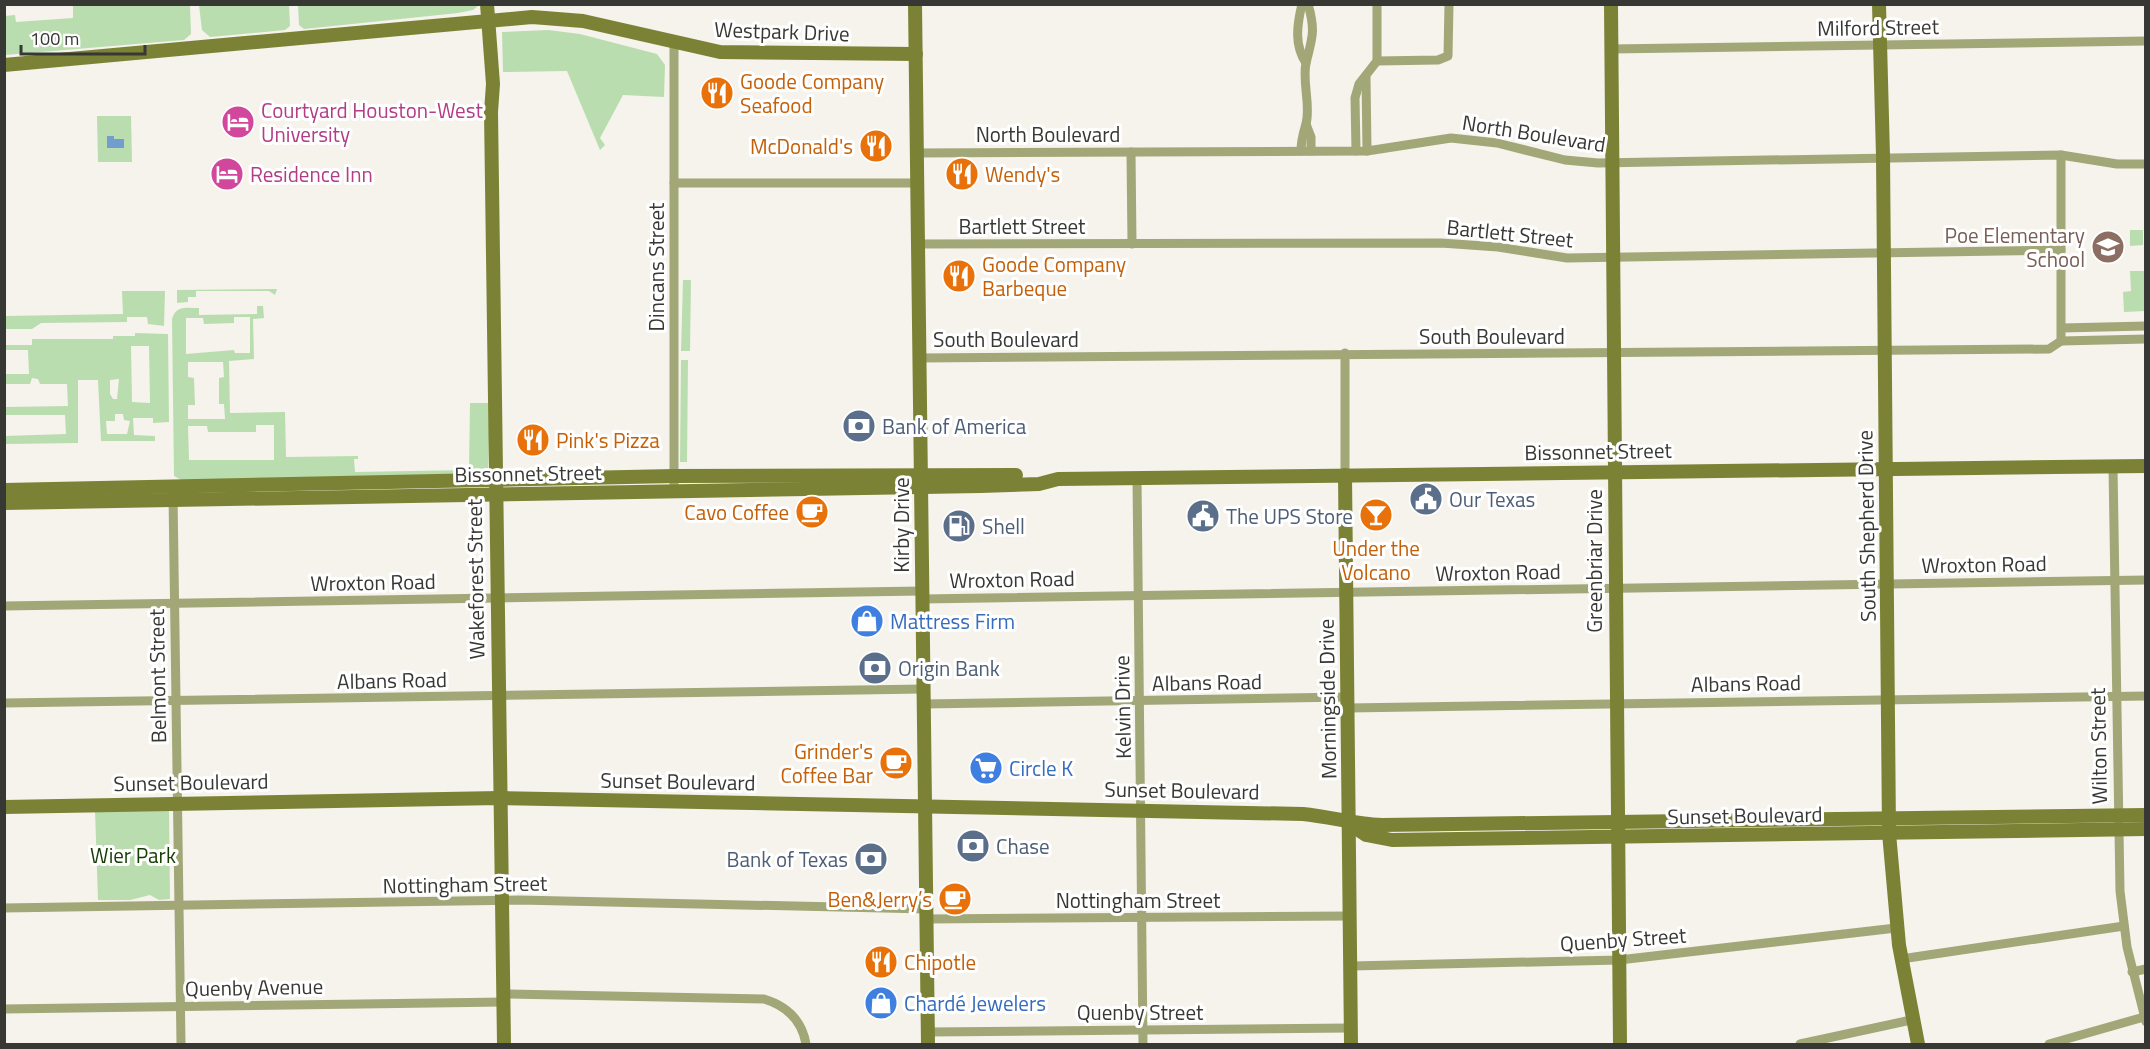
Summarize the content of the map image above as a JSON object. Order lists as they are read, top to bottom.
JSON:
{
  "streets": {
    "main road": [
      "Westpark Drive",
      "Bissonnet Street",
      "Kirby Drive",
      "South Shepherd Drive",
      "Greenbriar Drive",
      "Wakeforest Street",
      "Morningside Drive",
      "Sunset Boulevard"
    ],
    "street": [
      "Milford Street",
      "North Boulevard",
      "Bartlett Street",
      "Dincans Street",
      "South Boulevard",
      "Wroxton Road",
      "Belmont Street",
      "Albans Road",
      "Kelvin Drive",
      "Wilton Street",
      "Nottingham Street",
      "Quenby Street",
      "Quenby Avenue"
    ]
  },
  "crossings": [
    ["Milford Street", "South Shepherd Drive"],
    ["Milford Street", "Greenbriar Drive"],
    ["Westpark Drive", "Dincans Street"],
    ["Westpark Drive", "Kirby Drive"],
    ["Westpark Drive", "Wakeforest Street"],
    ["North Boulevard", "Kirby Drive"],
    ["North Boulevard", "South Shepherd Drive"],
    ["North Boulevard", "Greenbriar Drive"],
    ["Bartlett Street", "Kirby Drive"],
    ["Bartlett Street", "South Shepherd Drive"],
    ["Bartlett Street", "Greenbriar Drive"],
    ["Dincans Street", "Bissonnet Street"],
    ["South Boulevard", "Kirby Drive"],
    ["South Boulevard", "South Shepherd Drive"],
    ["South Boulevard", "Greenbriar Drive"],
    ["South Boulevard", "Morningside Drive"],
    ["Bissonnet Street", "Kirby Drive"],
    ["Bissonnet Street", "South Shepherd Drive"],
    ["Bissonnet Street", "Greenbriar Drive"],
    ["Bissonnet Street", "Wakeforest Street"],
    ["Bissonnet Street", "Belmont Street"],
    ["Bissonnet Street", "Morningside Drive"],
    ["Bissonnet Street", "Kelvin Drive"],
    ["Bissonnet Street", "Wilton Street"],
    ["Kirby Drive", "Wroxton Road"],
    ["Kirby Drive", "Albans Road"],
    ["Kirby Drive", "Sunset Boulevard"],
    ["Kirby Drive", "Nottingham Street"],
    ["Kirby Drive", "Quenby Street"],
    ["South Shepherd Drive", "Wroxton Road"],
    ["South Shepherd Drive", "Albans Road"],
    ["South Shepherd Drive", "Sunset Boulevard"],
    ["South Shepherd Drive", "Quenby Street"],
    ["Greenbriar Drive", "Wroxton Road"],
    ["Greenbriar Drive", "Albans Road"],
    ["Greenbriar Drive", "Sunset Boulevard"],
    ["Greenbriar Drive", "Quenby Street"],
    ["Wroxton Road", "Wakeforest Street"],
    ["Wroxton Road", "Belmont Street"],
    ["Wroxton Road", "Morningside Drive"],
    ["Wroxton Road", "Kelvin Drive"],
    ["Wroxton Road", "Wilton Street"],
    ["Wakeforest Street", "Albans Road"],
    ["Wakeforest Street", "Sunset Boulevard"],
    ["Wakeforest Street", "Nottingham Street"],
    ["Wakeforest Street", "Quenby Avenue"],
    ["Belmont Street", "Albans Road"],
    ["Belmont Street", "Sunset Boulevard"],
    ["Belmont Street", "Nottingham Street"],
    ["Belmont Street", "Quenby Avenue"],
    ["Albans Road", "Morningside Drive"],
    ["Albans Road", "Kelvin Drive"],
    ["Albans Road", "Wilton Street"],
    ["Morningside Drive", "Sunset Boulevard"],
    ["Morningside Drive", "Nottingham Street"],
    ["Morningside Drive", "Quenby Street"],
    ["Kelvin Drive", "Sunset Boulevard"],
    ["Kelvin Drive", "Nottingham Street"],
    ["Kelvin Drive", "Quenby Street"],
    ["Wilton Street", "Sunset Boulevard"]
  ],
  "parks": ["Wier Park"],
  "places": {
    "restaurant": [
      "Goode Company Seafood",
      "McDonald's",
      "Wendy's",
      "Goode Company Barbeque",
      "Pink's Pizza",
      "Chipotle"
    ],
    "hotel": ["Courtyard Houston-West University", "Residence Inn"],
    "school or university": ["Poe Elementary School"],
    "bank": [
      "Bank of America",
      "Origin Bank",
      "Chase",
      "Bank of Texas"
    ],
    "public building": ["Our Texas", "The UPS Store"],
    "cafe": ["Cavo Coffee", "Grinder's Coffee Bar", "Ben&Jerry’s"],
    "bar": ["Under the Volcano"],
    "fuel station": ["Shell"],
    "shop": ["Mattress Firm", "Chardé Jewelers"],
    "supermarket": ["Circle K"]
  },
  "scale_bar": "100 m"
}
